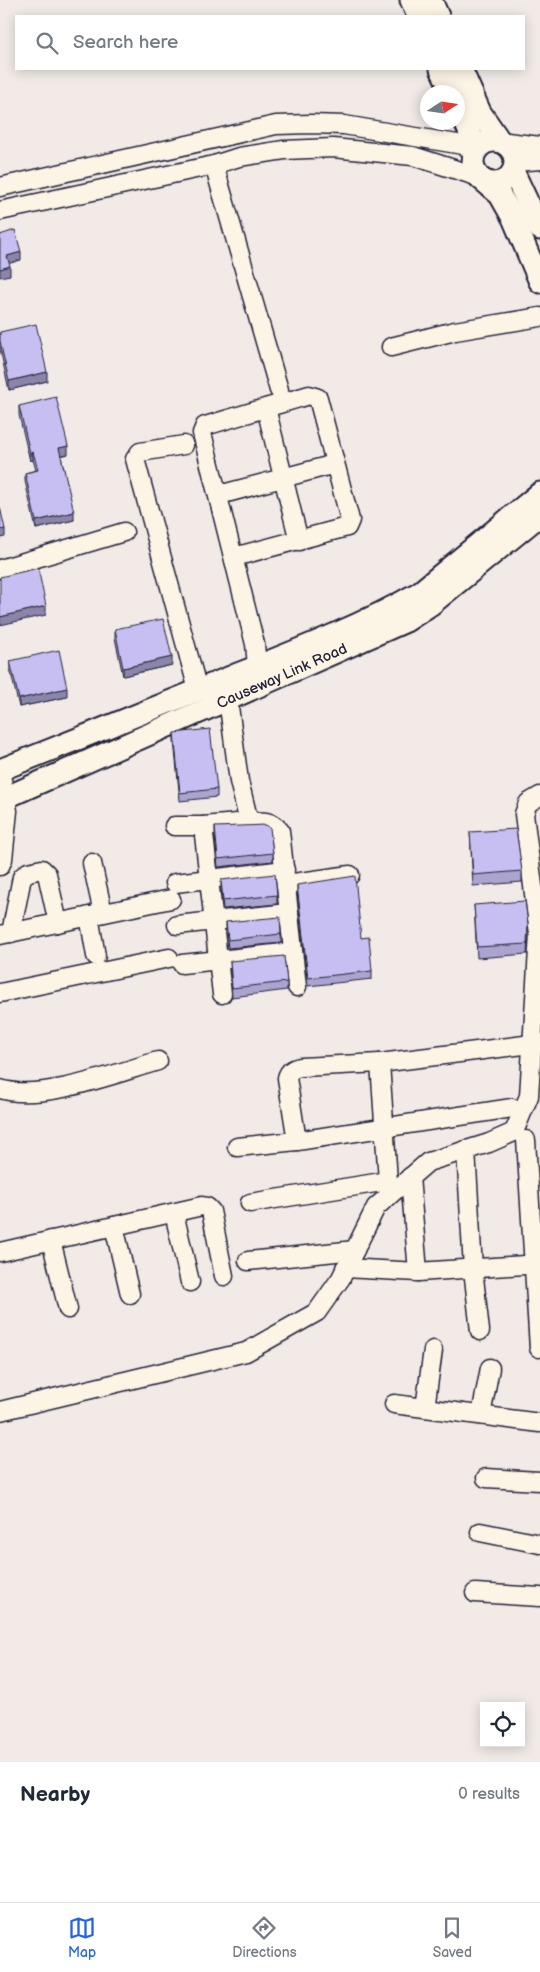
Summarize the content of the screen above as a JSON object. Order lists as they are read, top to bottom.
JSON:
{
  "streets": {
    "main road": ["Causeway Link Road"]
  },
  "north": "right",
  "page": {
    "search": "Search here",
    "heading": ["Nearby", "0 results"],
    "nav": ["Map", "Directions", "Saved"]
  }
}
